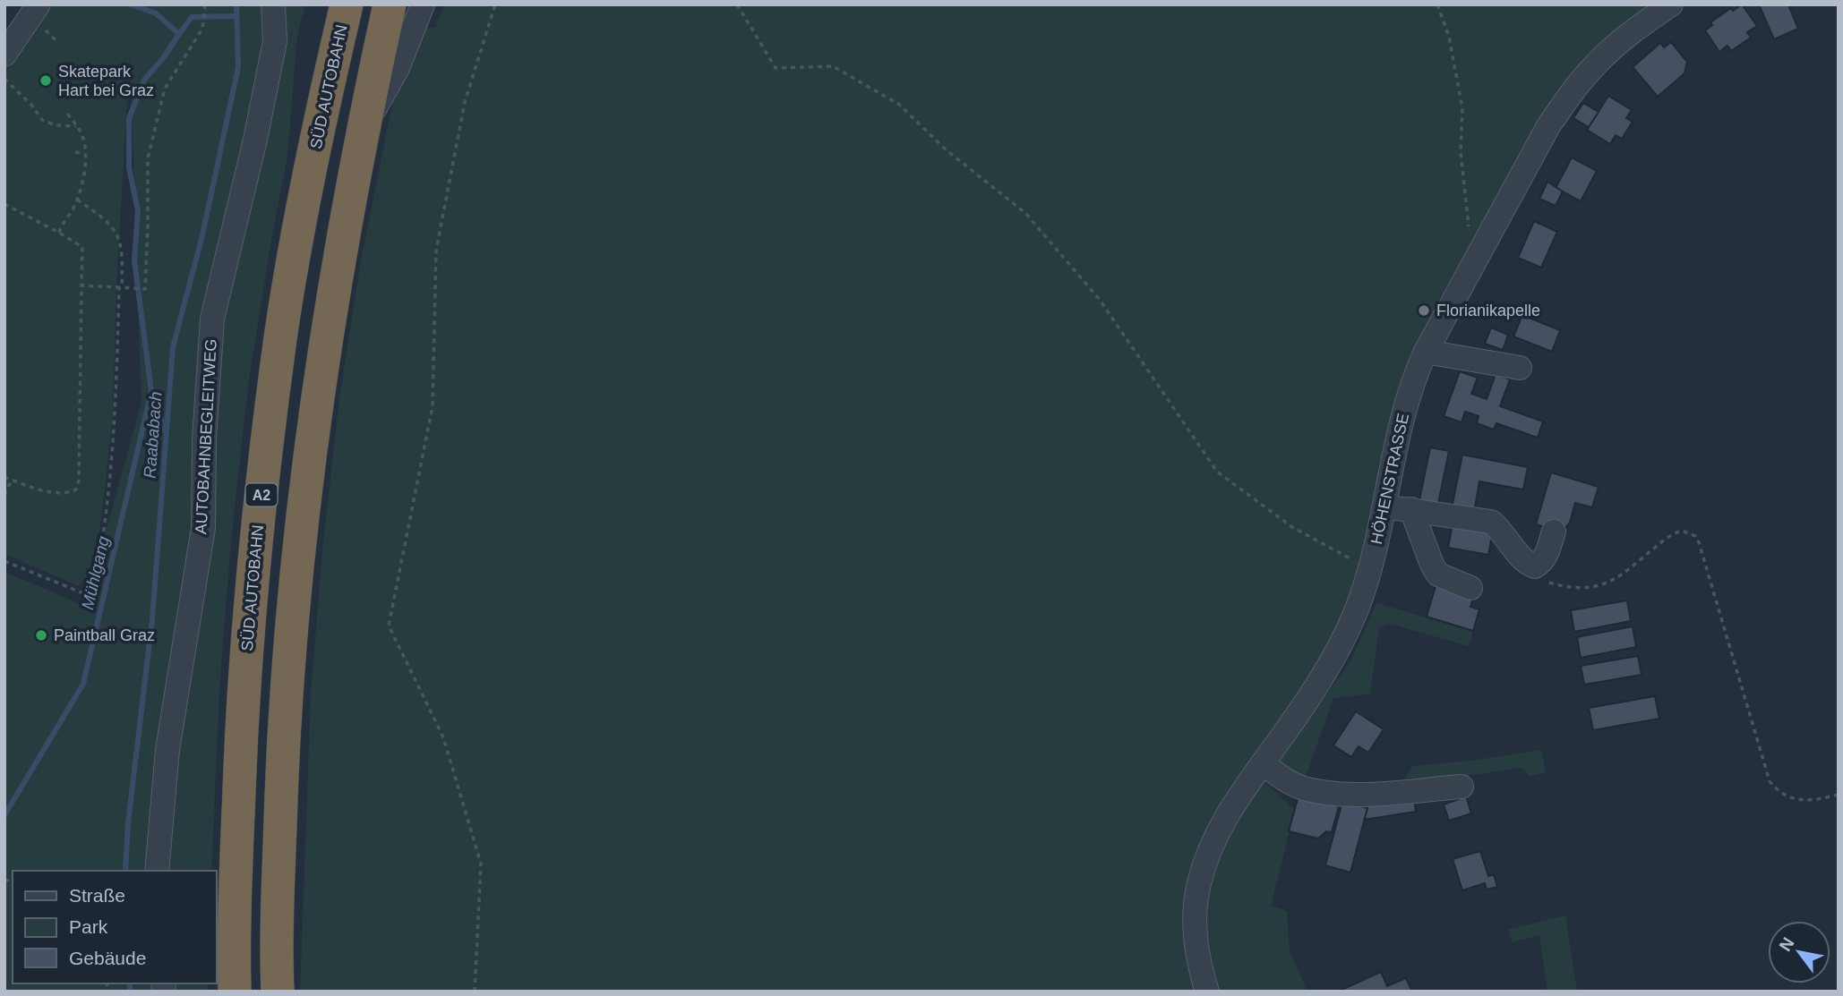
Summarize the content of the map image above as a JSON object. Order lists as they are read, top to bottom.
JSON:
{
  "streets": {
    "highway": ["SÜD AUTOBAHN", "A2"],
    "street": ["AUTOBAHNBEGLEITWEG", "HÖHENSTRASSE"]
  },
  "water": ["Raababach", "Mühlgang"],
  "places": ["Skatepark Hart bei Graz", "Florianikapelle", "Paintball Graz"],
  "legend": ["Straße", "Park", "Gebäude"],
  "north": "top left"
}
